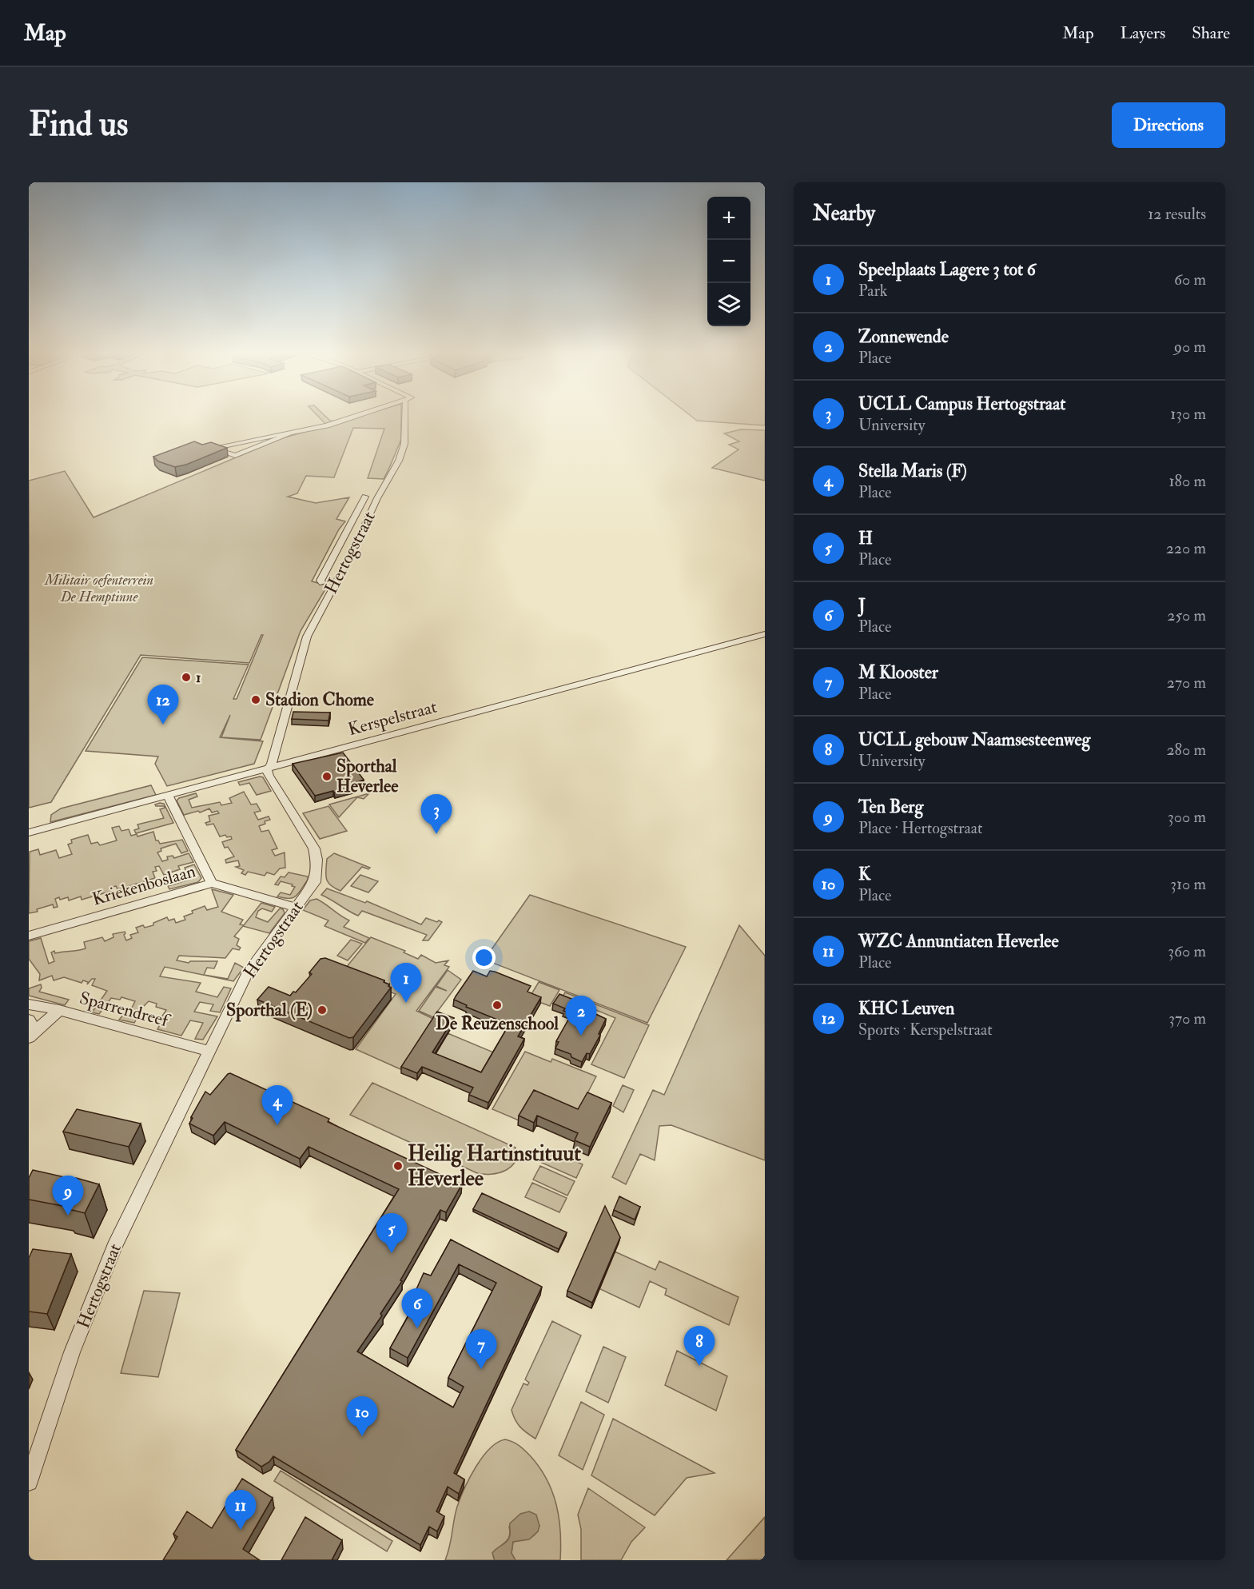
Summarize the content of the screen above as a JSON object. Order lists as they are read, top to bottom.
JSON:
{
  "streets": {
    "street": [
      "Hertogstraat",
      "Kerspelstraat",
      "Kriekenboslaan",
      "Sparrendreef"
    ]
  },
  "crossings": [
    ["Hertogstraat", "Kerspelstraat"],
    ["Hertogstraat", "Kriekenboslaan"],
    ["Hertogstraat", "Sparrendreef"]
  ],
  "parks": ["Militair oefenterrein De Hemptinne"],
  "places": [
    "1",
    "Stadion Chome",
    "Sporthal Heverlee",
    "De Reuzenschool",
    "Sporthal (E)",
    "Heilig Hartinstituut Heverlee"
  ],
  "page": {
    "header": "Map",
    "nav": ["Map", "Layers", "Share"],
    "buttons": "Directions",
    "title": "Find us",
    "heading": ["Nearby", "12 results"],
    "map_buttons": ["+", "−"],
    "list": [
      {
        "mark": "1",
        "name": "Speelplaats Lagere 3 tot 6",
        "note": "Park",
        "value": "60 m"
      },
      {
        "mark": "2",
        "name": "Zonnewende",
        "note": "Place",
        "value": "90 m"
      },
      {
        "mark": "3",
        "name": "UCLL Campus Hertogstraat",
        "note": "University",
        "value": "130 m"
      },
      {
        "mark": "4",
        "name": "Stella Maris (F)",
        "note": "Place",
        "value": "180 m"
      },
      {
        "mark": "5",
        "name": "H",
        "note": "Place",
        "value": "220 m"
      },
      {
        "mark": "6",
        "name": "J",
        "note": "Place",
        "value": "250 m"
      },
      {
        "mark": "7",
        "name": "M Klooster",
        "note": "Place",
        "value": "270 m"
      },
      {
        "mark": "8",
        "name": "UCLL gebouw Naamsesteenweg",
        "note": "University",
        "value": "280 m"
      },
      {
        "mark": "9",
        "name": "Ten Berg",
        "note": "Place · Hertogstraat",
        "value": "300 m"
      },
      {
        "mark": "10",
        "name": "K",
        "note": "Place",
        "value": "310 m"
      },
      {
        "mark": "11",
        "name": "WZC Annuntiaten Heverlee",
        "note": "Place",
        "value": "360 m"
      },
      {
        "mark": "12",
        "name": "KHC Leuven",
        "note": "Sports · Kerspelstraat",
        "value": "370 m"
      }
    ],
    "pins": [
      "12",
      "3",
      "1",
      "2",
      "4",
      "9",
      "5",
      "6",
      "8",
      "7",
      "10",
      "11"
    ]
  }
}
